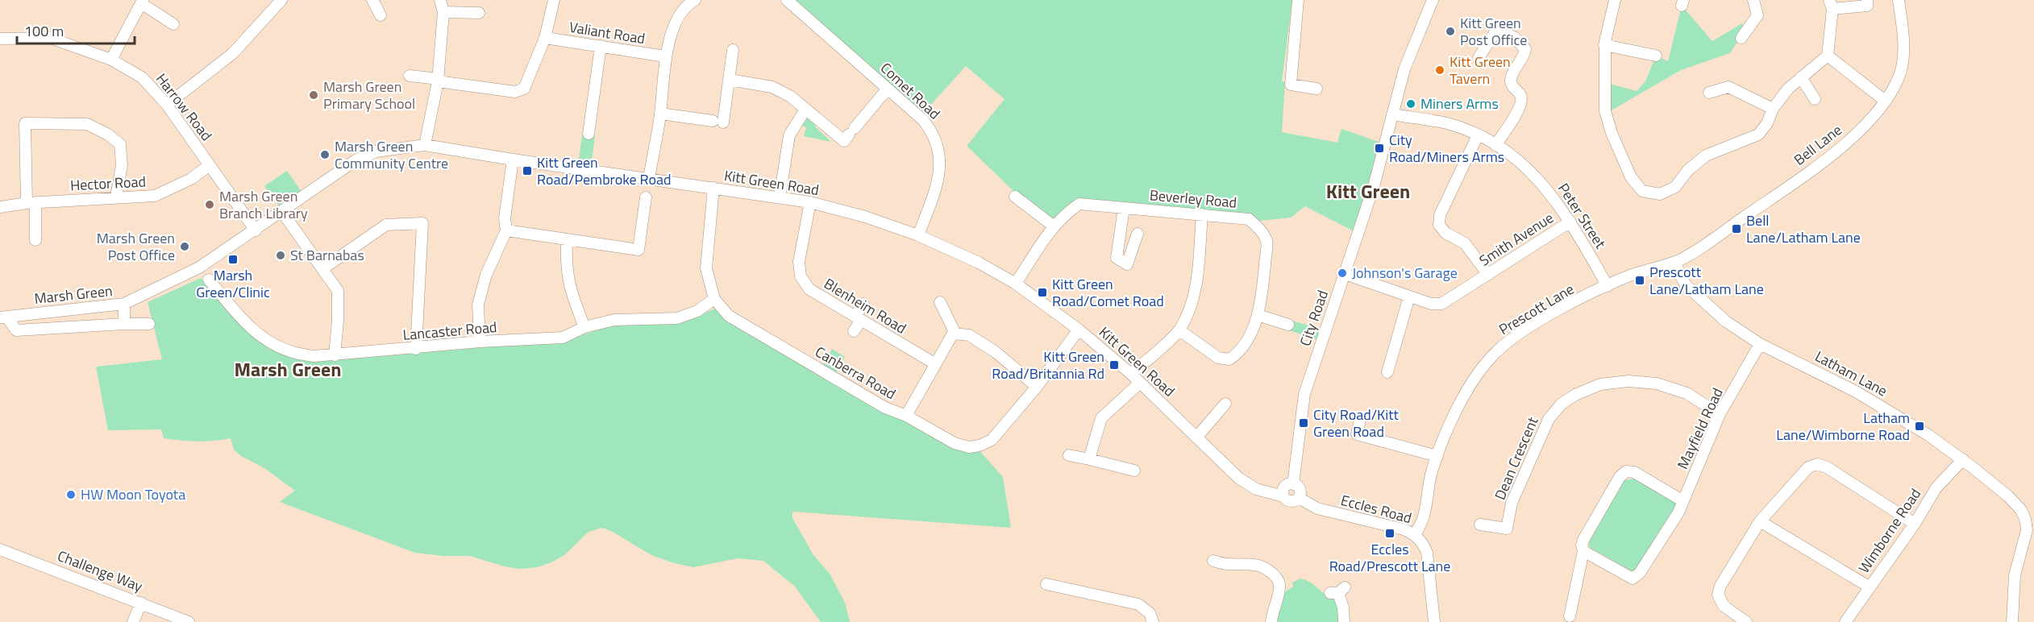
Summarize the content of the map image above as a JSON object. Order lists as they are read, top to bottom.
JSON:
{
  "streets": {
    "street": [
      "Valiant Road",
      "Comet Road",
      "Harrow Road",
      "Bell Lane",
      "Kitt Green Road",
      "Hector Road",
      "Beverley Road",
      "Peter Street",
      "Smith Avenue",
      "Marsh Green",
      "Blenheim Road",
      "Prescott Lane",
      "City Road",
      "Lancaster Road",
      "Canberra Road",
      "Latham Lane",
      "Mayfield Road",
      "Dean Crescent",
      "Eccles Road",
      "Wimborne Road",
      "Challenge Way"
    ]
  },
  "crossings": [
    ["Comet Road", "Kitt Green Road"],
    ["Harrow Road", "Kitt Green Road"],
    ["Harrow Road", "Hector Road"],
    ["Bell Lane", "Prescott Lane"],
    ["Bell Lane", "Latham Lane"],
    ["Kitt Green Road", "Beverley Road"],
    ["Kitt Green Road", "Marsh Green"],
    ["Kitt Green Road", "Blenheim Road"],
    ["Kitt Green Road", "City Road"],
    ["Kitt Green Road", "Canberra Road"],
    ["Kitt Green Road", "Eccles Road"],
    ["Peter Street", "Smith Avenue"],
    ["Peter Street", "Prescott Lane"],
    ["Peter Street", "City Road"],
    ["Smith Avenue", "City Road"],
    ["Prescott Lane", "Latham Lane"],
    ["Prescott Lane", "Eccles Road"],
    ["City Road", "Eccles Road"],
    ["Lancaster Road", "Canberra Road"],
    ["Latham Lane", "Mayfield Road"],
    ["Latham Lane", "Wimborne Road"],
    ["Mayfield Road", "Dean Crescent"]
  ],
  "districts": ["Kitt Green", "Marsh Green"],
  "places": {
    "other": [
      "Kitt Green Post Office",
      "Kitt Green Tavern",
      "Marsh Green Primary School",
      "Miners Arms",
      "Marsh Green Community Centre",
      "Marsh Green Branch Library",
      "Marsh Green Post Office",
      "St Barnabas",
      "Johnson's Garage",
      "HW Moon Toyota"
    ],
    "transit": [
      "City Road/Miners Arms",
      "Kitt Green Road/Pembroke Road",
      "Bell Lane/Latham Lane",
      "Marsh Green/Clinic",
      "Prescott Lane/Latham Lane",
      "Kitt Green Road/Comet Road",
      "Kitt Green Road/Britannia Rd",
      "City Road/Kitt Green Road",
      "Latham Lane/Wimborne Road",
      "Eccles Road/Prescott Lane"
    ]
  },
  "scale_bar": "100 m"
}
